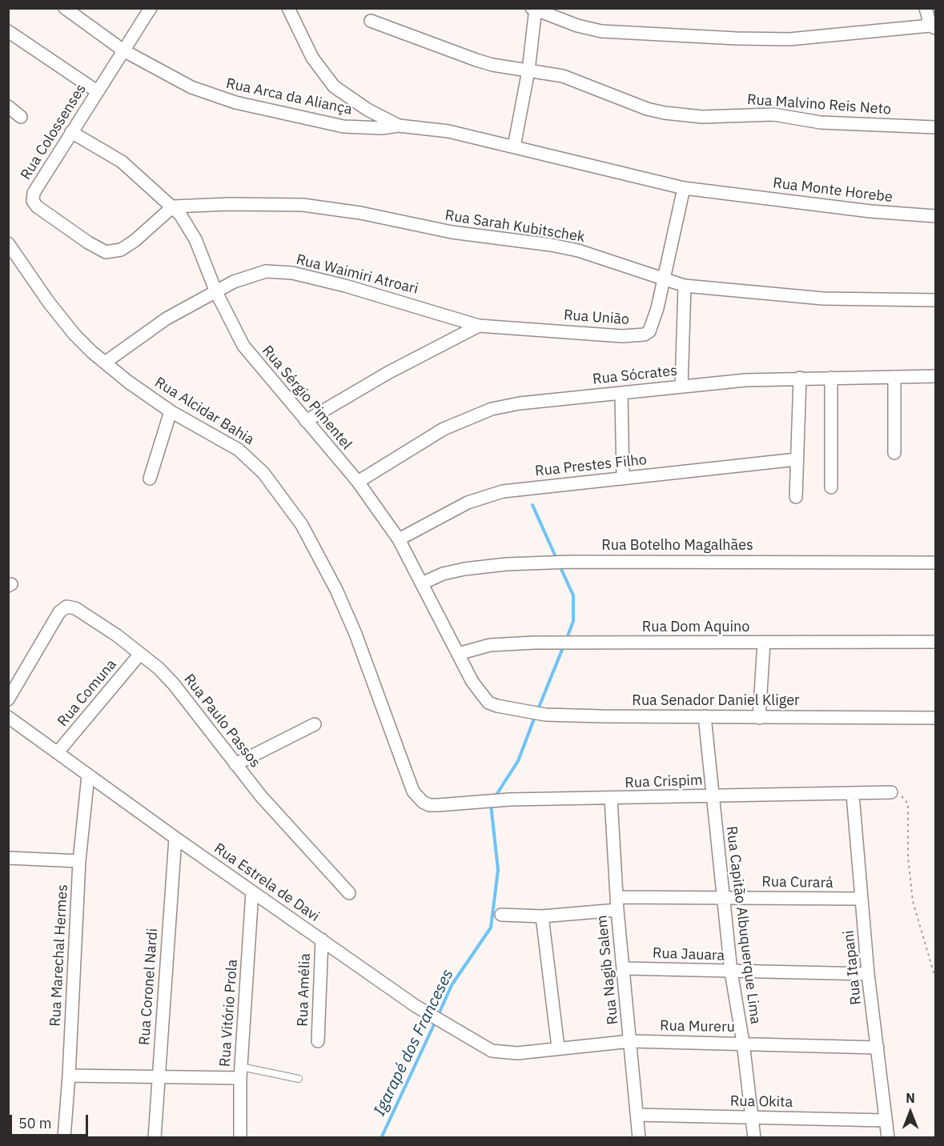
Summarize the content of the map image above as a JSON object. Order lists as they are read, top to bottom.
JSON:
{
  "streets": {
    "street": [
      "Rua Arca da Aliança",
      "Rua Malvino Reis Neto",
      "Rua Colossenses",
      "Rua Monte Horebe",
      "Rua Sarah Kubitschek",
      "Rua Waimiri Atroari",
      "Rua União",
      "Rua Sócrates",
      "Rua Sérgio Pimentel",
      "Rua Alcidar Bahia",
      "Rua Prestes Filho",
      "Rua Botelho Magalhães",
      "Rua Dom Aquino",
      "Rua Comuna",
      "Rua Senador Daniel Kliger",
      "Rua Paulo Passos",
      "Rua Crispim",
      "Rua Estrela de Davi",
      "Rua Curará",
      "Rua Capitão Albuquerque Lima",
      "Rua Jauara",
      "Rua Marechal Hermes",
      "Rua Itapani",
      "Rua Nagib Salem",
      "Rua Coronel Nardi",
      "Rua Amélia",
      "Rua Vitório Prola",
      "Rua Mureru",
      "Rua Okita"
    ]
  },
  "crossings": [
    ["Rua Arca da Aliança", "Rua Colossenses"],
    ["Rua Arca da Aliança", "Rua Monte Horebe"],
    ["Rua Arca da Aliança", "Rua União"],
    ["Rua Colossenses", "Rua Sarah Kubitschek"],
    ["Rua Colossenses", "Rua Sérgio Pimentel"],
    ["Rua Sarah Kubitschek", "Rua União"],
    ["Rua Sarah Kubitschek", "Rua Sérgio Pimentel"],
    ["Rua Waimiri Atroari", "Rua União"],
    ["Rua Waimiri Atroari", "Rua Sérgio Pimentel"],
    ["Rua Waimiri Atroari", "Rua Alcidar Bahia"],
    ["Rua Sócrates", "Rua Sérgio Pimentel"],
    ["Rua Sérgio Pimentel", "Rua Prestes Filho"],
    ["Rua Sérgio Pimentel", "Rua Botelho Magalhães"],
    ["Rua Sérgio Pimentel", "Rua Dom Aquino"],
    ["Rua Sérgio Pimentel", "Rua Senador Daniel Kliger"],
    ["Rua Alcidar Bahia", "Rua Crispim"],
    ["Rua Comuna", "Rua Paulo Passos"],
    ["Rua Comuna", "Rua Estrela de Davi"],
    ["Rua Senador Daniel Kliger", "Rua Capitão Albuquerque Lima"],
    ["Rua Crispim", "Rua Capitão Albuquerque Lima"],
    ["Rua Crispim", "Rua Itapani"],
    ["Rua Crispim", "Rua Nagib Salem"],
    ["Rua Estrela de Davi", "Rua Marechal Hermes"],
    ["Rua Estrela de Davi", "Rua Coronel Nardi"],
    ["Rua Estrela de Davi", "Rua Amélia"],
    ["Rua Estrela de Davi", "Rua Vitório Prola"],
    ["Rua Estrela de Davi", "Rua Mureru"],
    ["Rua Curará", "Rua Capitão Albuquerque Lima"],
    ["Rua Curará", "Rua Itapani"],
    ["Rua Curará", "Rua Nagib Salem"],
    ["Rua Capitão Albuquerque Lima", "Rua Jauara"],
    ["Rua Capitão Albuquerque Lima", "Rua Mureru"],
    ["Rua Capitão Albuquerque Lima", "Rua Okita"],
    ["Rua Jauara", "Rua Itapani"],
    ["Rua Jauara", "Rua Nagib Salem"],
    ["Rua Itapani", "Rua Mureru"],
    ["Rua Itapani", "Rua Okita"],
    ["Rua Nagib Salem", "Rua Mureru"],
    ["Rua Nagib Salem", "Rua Okita"]
  ],
  "water": ["Igarapé dos Franceses"],
  "scale_bar": "50 m",
  "north": "top"
}
